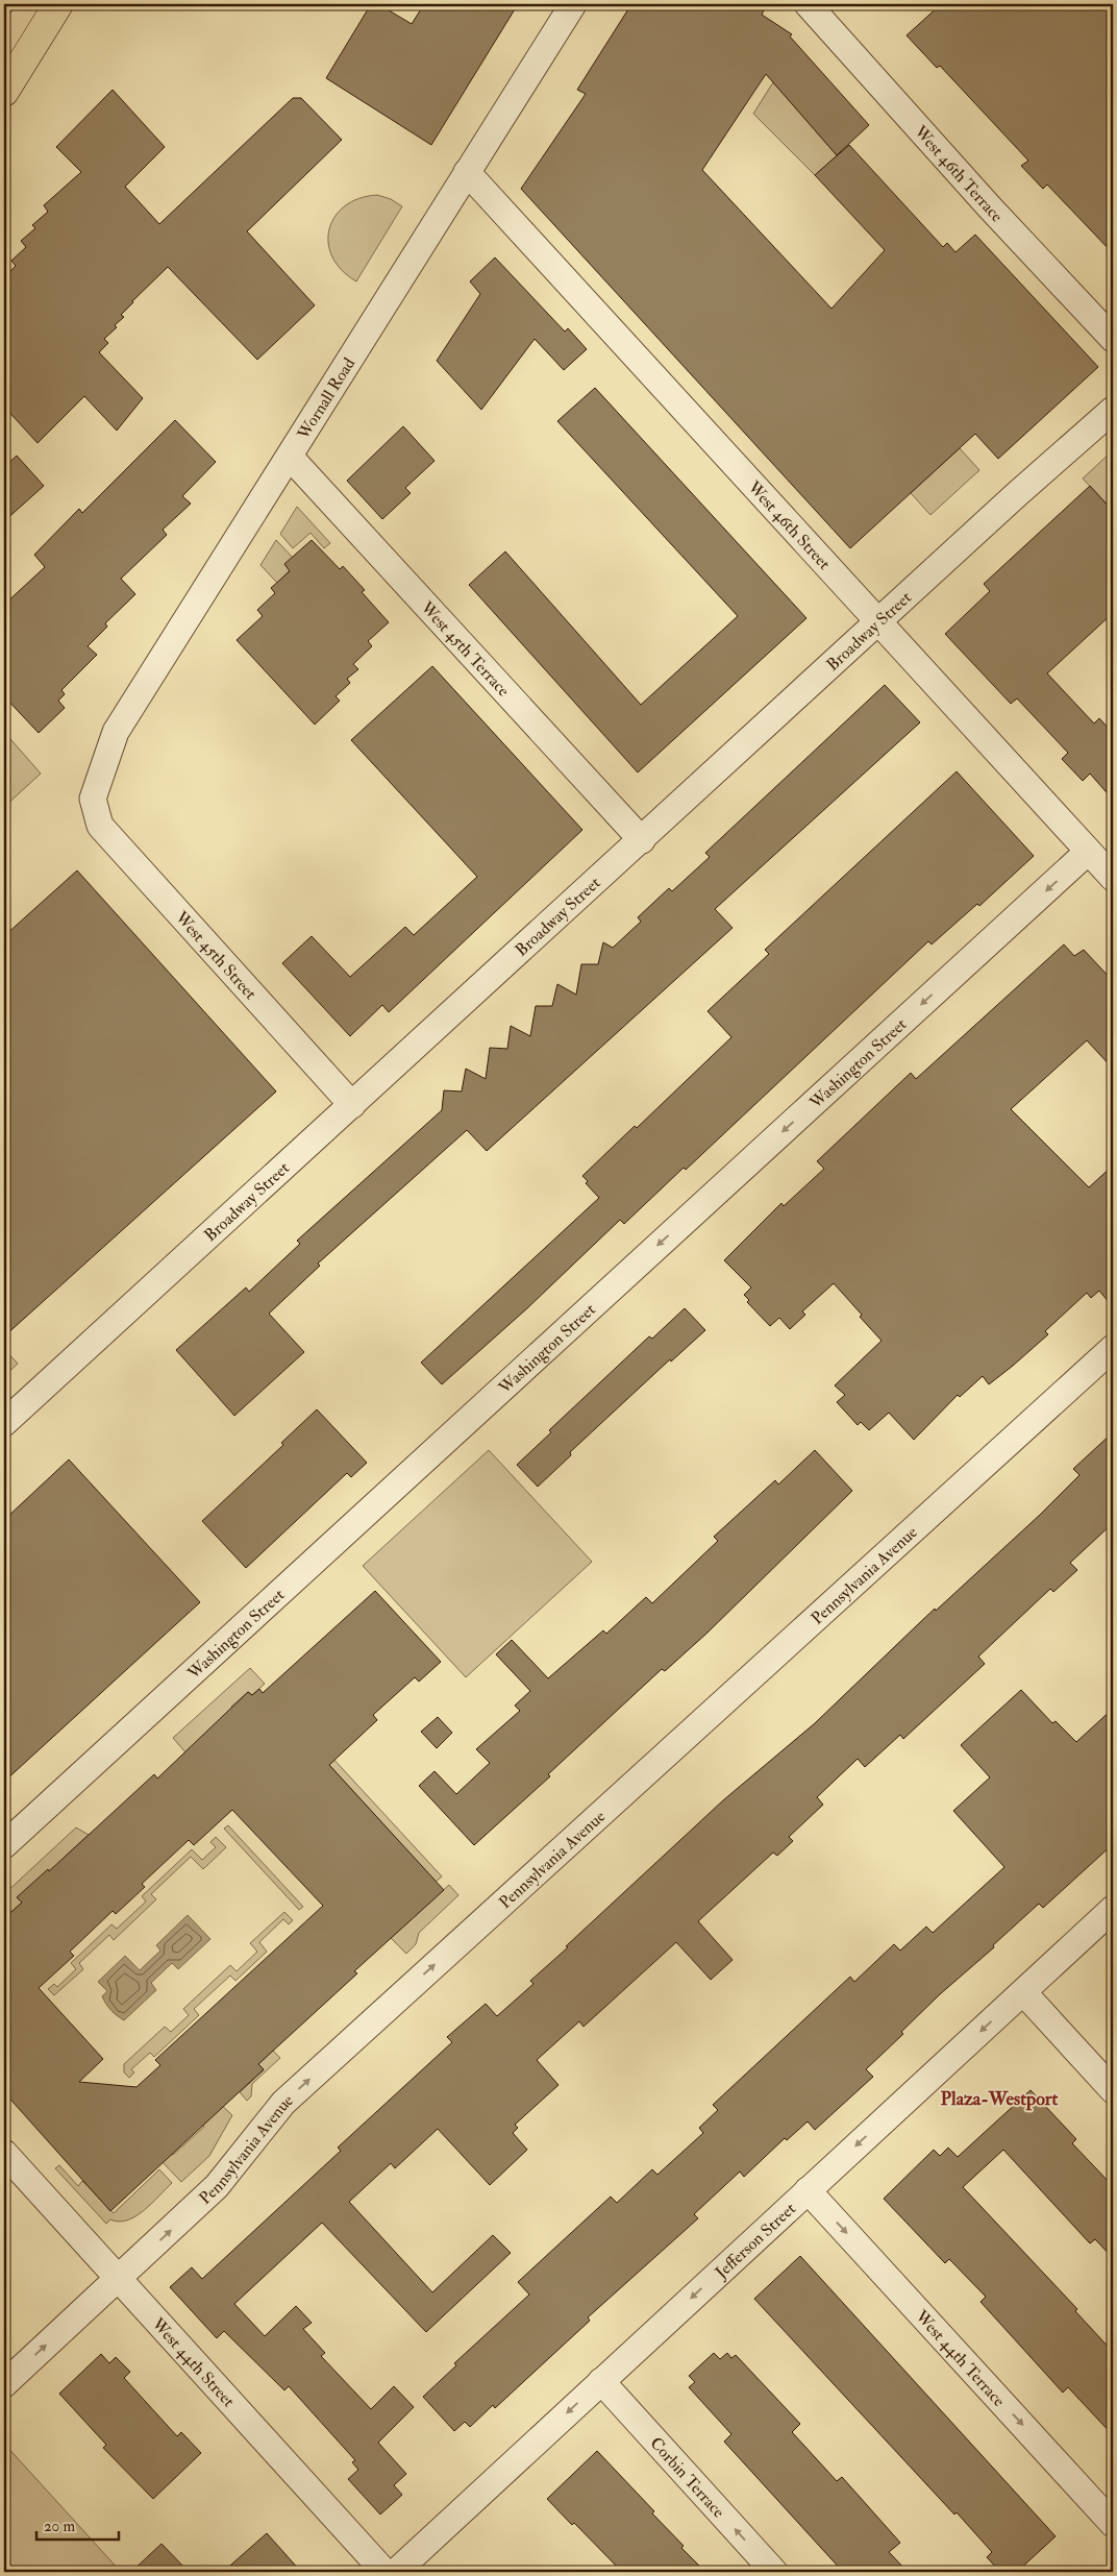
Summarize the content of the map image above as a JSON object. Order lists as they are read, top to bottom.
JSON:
{
  "streets": {
    "street": [
      "West 46th Terrace",
      "Wornall Road",
      "West 46th Street",
      "Broadway Street",
      "West 45th Terrace",
      "West 45th Street",
      "Washington Street",
      "Pennsylvania Avenue",
      "Jefferson Street",
      "West 44th Terrace",
      "West 44th Street",
      "Corbin Terrace"
    ]
  },
  "crossings": [
    ["Wornall Road", "West 46th Street"],
    ["Wornall Road", "West 45th Terrace"],
    ["Wornall Road", "West 45th Street"],
    ["West 46th Street", "Broadway Street"],
    ["West 46th Street", "Washington Street"],
    ["Broadway Street", "West 45th Terrace"],
    ["Broadway Street", "West 45th Street"],
    ["Pennsylvania Avenue", "West 44th Street"],
    ["Jefferson Street", "West 44th Terrace"],
    ["Jefferson Street", "Corbin Terrace"]
  ],
  "one_way": [
    "Washington Street",
    "Pennsylvania Avenue",
    "Jefferson Street",
    "West 44th Terrace",
    "Corbin Terrace"
  ],
  "districts": ["Plaza-Westport"],
  "scale_bar": "20 m"
}
